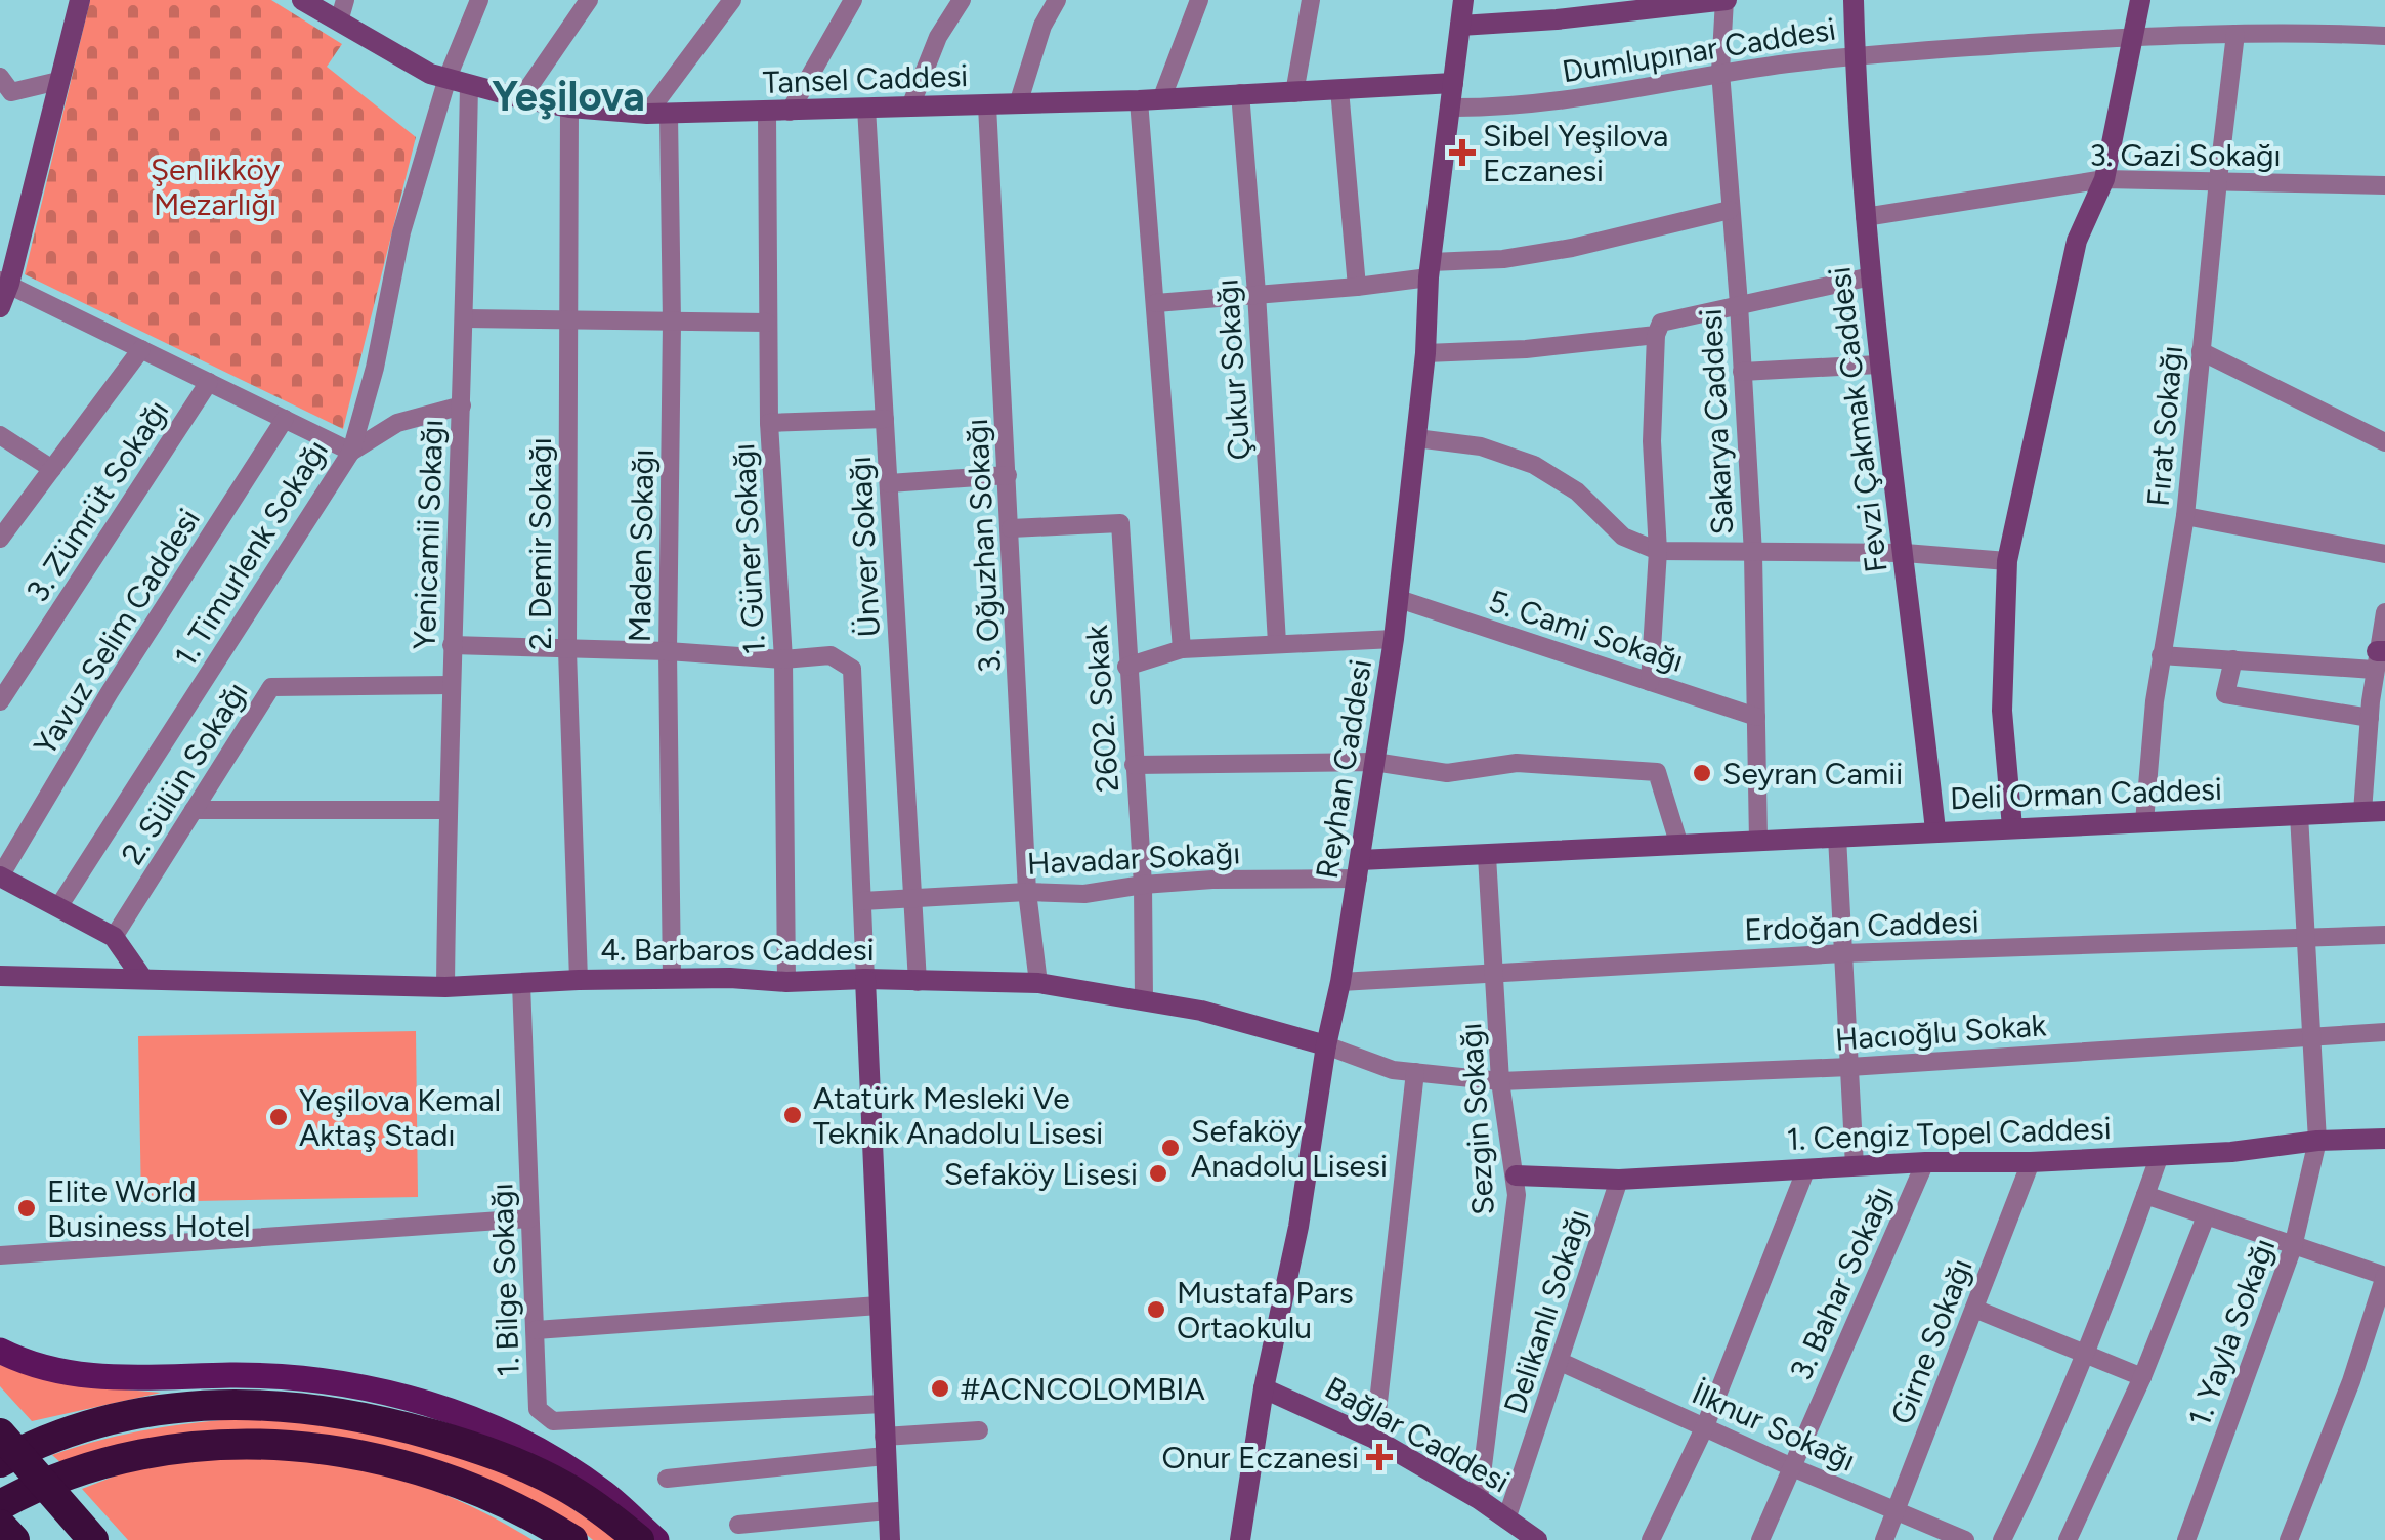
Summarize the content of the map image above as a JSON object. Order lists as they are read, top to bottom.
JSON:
{
  "streets": {
    "street": [
      "Dumlupınar Caddesi",
      "Tansel Caddesi",
      "3. Gazi Sokağı",
      "Çukur Sokağı",
      "Fevzi Çakmak Caddesi",
      "Sakarya Caddesi",
      "Fırat Sokağı",
      "3. Zümrüt Sokağı",
      "Yenicamii Sokağı",
      "2. Demir Sokağı",
      "Maden Sokağı",
      "3. Oğuzhan Sokağı",
      "Ünver Sokağı",
      "1. Güner Sokağı",
      "1. Timurlenk Sokağı",
      "5. Cami Sokağı",
      "Yavuz Selim Caddesi",
      "2602. Sokak",
      "Reyhan Caddesi",
      "2. Sülün Sokağı",
      "Deli Orman Caddesi",
      "Havadar Sokağı",
      "Erdoğan Caddesi",
      "4. Barbaros Caddesi",
      "Hacıoğlu Sokak",
      "Sezgin Sokağı",
      "1. Cengiz Topel Caddesi",
      "1. Bilge Sokağı",
      "3. Bahar Sokağı",
      "Delikanlı Sokağı",
      "1. Yayla Sokağı",
      "Girne Sokağı",
      "İlknur Sokağı",
      "Bağlar Caddesi"
    ]
  },
  "crossings": [
    ["Dumlupınar Caddesi", "Fevzi Çakmak Caddesi"],
    ["Dumlupınar Caddesi", "Sakarya Caddesi"],
    ["Dumlupınar Caddesi", "Fırat Sokağı"],
    ["Dumlupınar Caddesi", "Reyhan Caddesi"],
    ["Tansel Caddesi", "Çukur Sokağı"],
    ["Tansel Caddesi", "Yenicamii Sokağı"],
    ["Tansel Caddesi", "2. Demir Sokağı"],
    ["Tansel Caddesi", "Maden Sokağı"],
    ["Tansel Caddesi", "3. Oğuzhan Sokağı"],
    ["Tansel Caddesi", "Ünver Sokağı"],
    ["Tansel Caddesi", "1. Güner Sokağı"],
    ["Tansel Caddesi", "1. Timurlenk Sokağı"],
    ["Tansel Caddesi", "Reyhan Caddesi"],
    ["3. Gazi Sokağı", "Fevzi Çakmak Caddesi"],
    ["3. Gazi Sokağı", "Fırat Sokağı"],
    ["Fevzi Çakmak Caddesi", "Deli Orman Caddesi"],
    ["Sakarya Caddesi", "5. Cami Sokağı"],
    ["Sakarya Caddesi", "Deli Orman Caddesi"],
    ["Fırat Sokağı", "Deli Orman Caddesi"],
    ["Yenicamii Sokağı", "2. Sülün Sokağı"],
    ["Yenicamii Sokağı", "4. Barbaros Caddesi"],
    ["2. Demir Sokağı", "4. Barbaros Caddesi"],
    ["Maden Sokağı", "4. Barbaros Caddesi"],
    ["3. Oğuzhan Sokağı", "2602. Sokak"],
    ["3. Oğuzhan Sokağı", "Havadar Sokağı"],
    ["3. Oğuzhan Sokağı", "4. Barbaros Caddesi"],
    ["Ünver Sokağı", "Havadar Sokağı"],
    ["Ünver Sokağı", "4. Barbaros Caddesi"],
    ["1. Güner Sokağı", "4. Barbaros Caddesi"],
    ["5. Cami Sokağı", "Reyhan Caddesi"],
    ["2602. Sokak", "Havadar Sokağı"],
    ["2602. Sokak", "4. Barbaros Caddesi"],
    ["Reyhan Caddesi", "Deli Orman Caddesi"],
    ["Reyhan Caddesi", "Havadar Sokağı"],
    ["Reyhan Caddesi", "Erdoğan Caddesi"],
    ["Reyhan Caddesi", "4. Barbaros Caddesi"],
    ["Reyhan Caddesi", "Hacıoğlu Sokak"],
    ["Reyhan Caddesi", "Bağlar Caddesi"],
    ["Deli Orman Caddesi", "Havadar Sokağı"],
    ["Deli Orman Caddesi", "Sezgin Sokağı"],
    ["Deli Orman Caddesi", "1. Yayla Sokağı"],
    ["Erdoğan Caddesi", "Sezgin Sokağı"],
    ["Erdoğan Caddesi", "1. Yayla Sokağı"],
    ["4. Barbaros Caddesi", "Hacıoğlu Sokak"],
    ["4. Barbaros Caddesi", "1. Bilge Sokağı"],
    ["Hacıoğlu Sokak", "Sezgin Sokağı"],
    ["Hacıoğlu Sokak", "1. Yayla Sokağı"],
    ["Sezgin Sokağı", "1. Cengiz Topel Caddesi"],
    ["Sezgin Sokağı", "Bağlar Caddesi"],
    ["1. Cengiz Topel Caddesi", "3. Bahar Sokağı"],
    ["1. Cengiz Topel Caddesi", "Delikanlı Sokağı"],
    ["1. Cengiz Topel Caddesi", "1. Yayla Sokağı"],
    ["1. Cengiz Topel Caddesi", "Girne Sokağı"],
    ["3. Bahar Sokağı", "İlknur Sokağı"],
    ["Delikanlı Sokağı", "İlknur Sokağı"],
    ["Delikanlı Sokağı", "Bağlar Caddesi"],
    ["Girne Sokağı", "İlknur Sokağı"]
  ],
  "districts": ["Yeşilova"],
  "parks": ["Şenlikköy Mezarlığı"],
  "places": {
    "health": ["Sibel Yeşilova Eczanesi", "Onur Eczanesi"],
    "other": [
      "Seyran Camii",
      "Atatürk Mesleki Ve Teknik Anadolu Lisesi",
      "Yeşilova Kemal Aktaş Stadı",
      "Sefaköy Anadolu Lisesi",
      "Sefaköy Lisesi",
      "Elite World Business Hotel",
      "Mustafa Pars Ortaokulu",
      "#ACNCOLOMBIA"
    ]
  }
}
